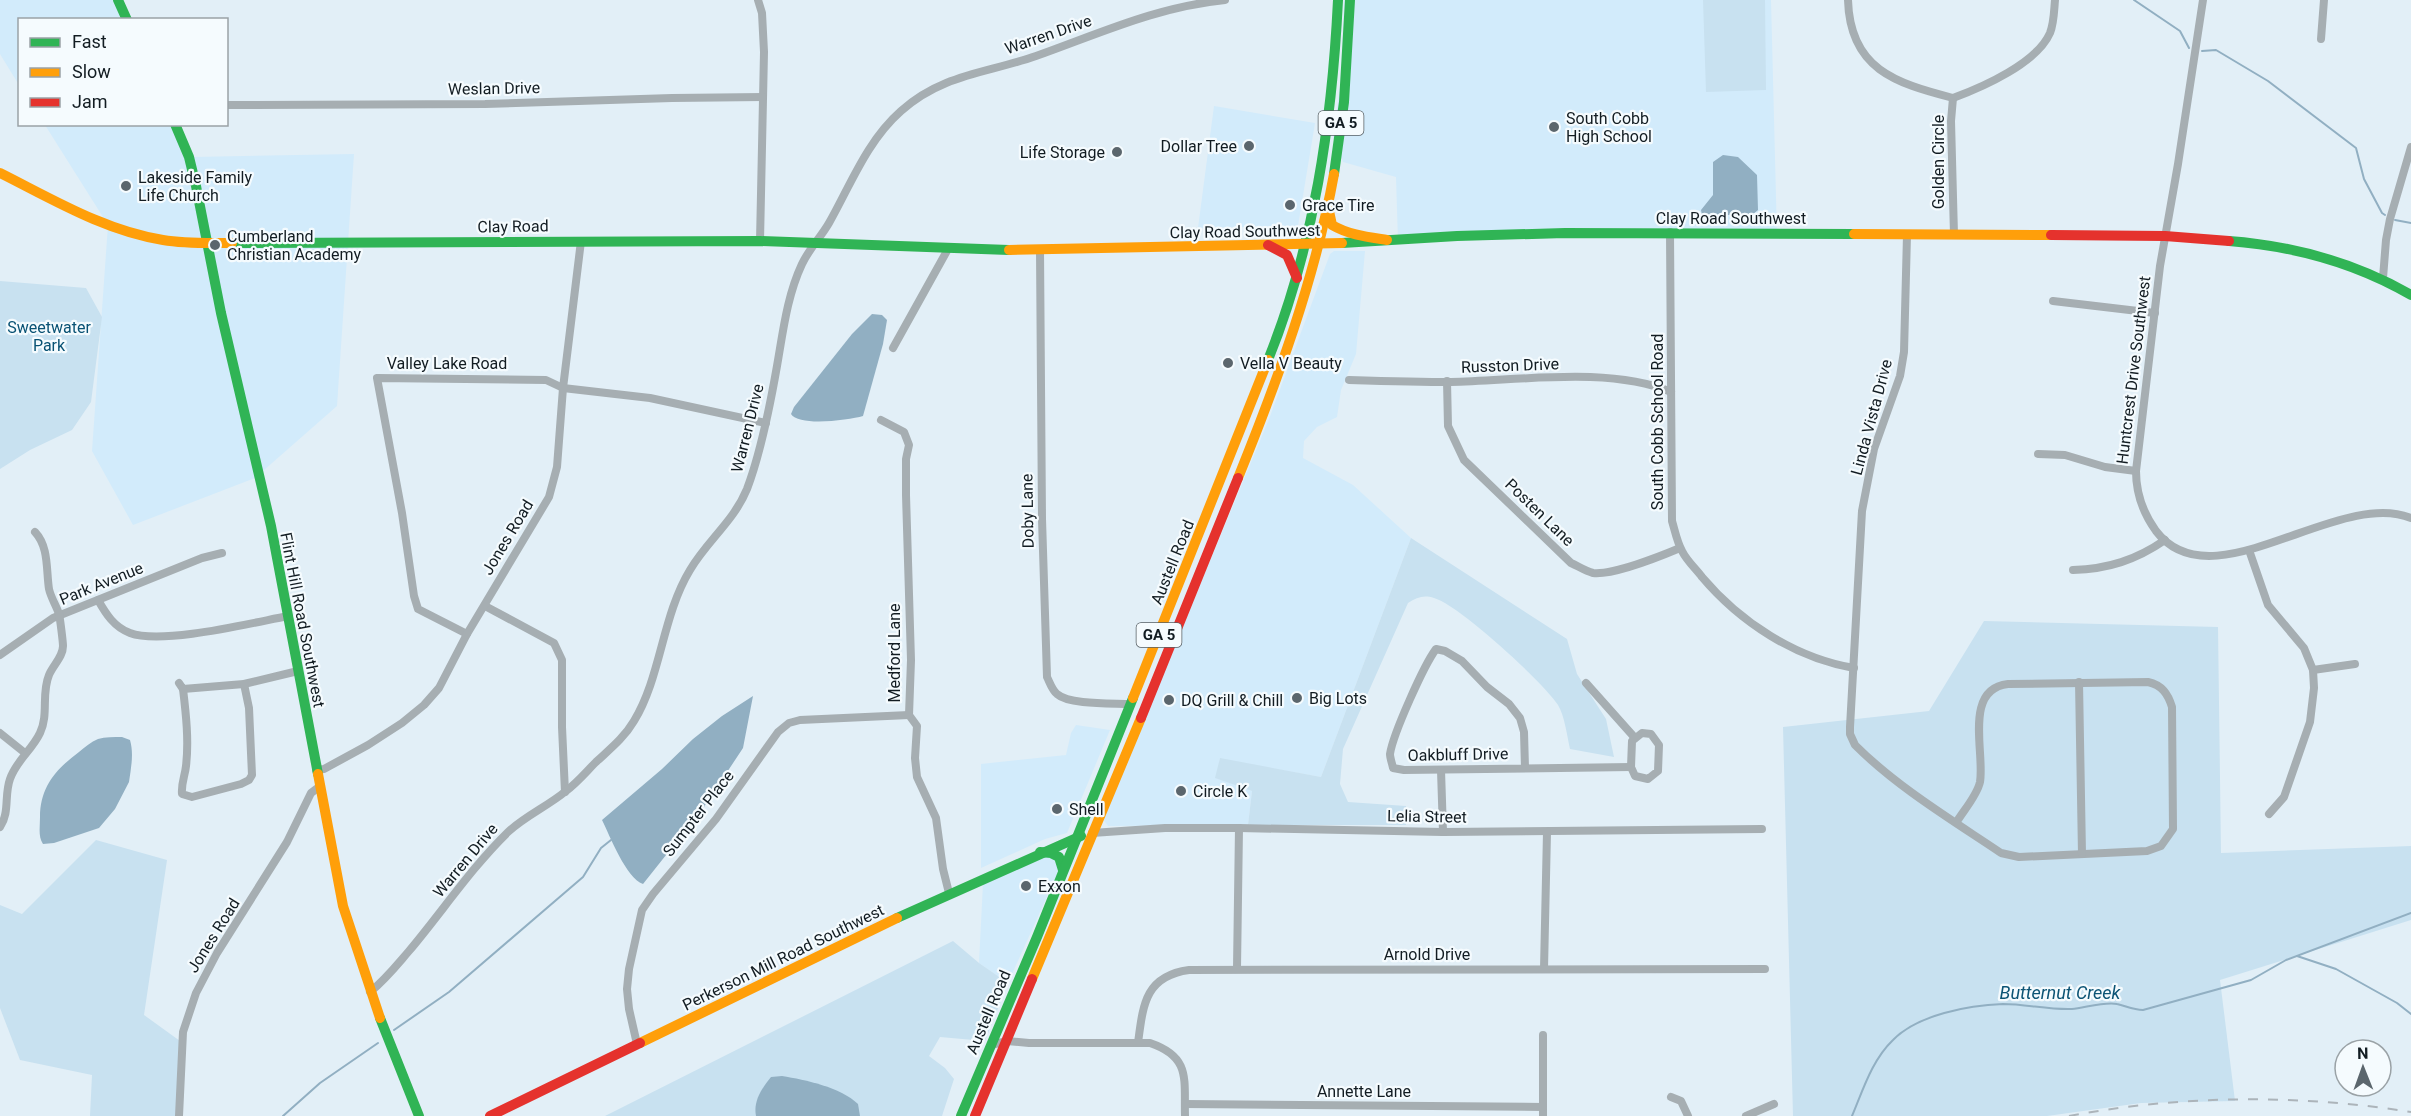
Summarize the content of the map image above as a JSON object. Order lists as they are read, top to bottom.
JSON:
{
  "streets": {
    "street": [
      "Warren Drive",
      "Weslan Drive",
      "GA 5",
      "Golden Circle",
      "Clay Road Southwest",
      "Clay Road",
      "Valley Lake Road",
      "Russton Drive",
      "Huntcrest Drive Southwest",
      "Linda Vista Drive",
      "South Cobb School Road",
      "Doby Lane",
      "Posten Lane",
      "Jones Road",
      "Austell Road",
      "Park Avenue",
      "Flint Hill Road Southwest",
      "Medford Lane",
      "Oakbluff Drive",
      "Sumpter Place",
      "Lelia Street",
      "Arnold Drive",
      "Perkerson Mill Road Southwest",
      "Annette Lane"
    ]
  },
  "crossings": [
    ["Warren Drive", "Clay Road"],
    ["Warren Drive", "Valley Lake Road"],
    ["Warren Drive", "Flint Hill Road Southwest"],
    ["Golden Circle", "Clay Road Southwest"],
    ["Clay Road Southwest", "Clay Road"],
    ["Clay Road Southwest", "Huntcrest Drive Southwest"],
    ["Clay Road Southwest", "Linda Vista Drive"],
    ["Clay Road Southwest", "South Cobb School Road"],
    ["Clay Road Southwest", "Doby Lane"],
    ["Clay Road Southwest", "Austell Road"],
    ["Clay Road", "Doby Lane"],
    ["Clay Road", "Jones Road"],
    ["Clay Road", "Flint Hill Road Southwest"],
    ["Valley Lake Road", "Jones Road"],
    ["Russton Drive", "South Cobb School Road"],
    ["Russton Drive", "Posten Lane"],
    ["Linda Vista Drive", "South Cobb School Road"],
    ["South Cobb School Road", "Posten Lane"],
    ["Doby Lane", "Austell Road"],
    ["Jones Road", "Flint Hill Road Southwest"],
    ["Austell Road", "Lelia Street"],
    ["Austell Road", "Perkerson Mill Road Southwest"],
    ["Medford Lane", "Sumpter Place"],
    ["Medford Lane", "Perkerson Mill Road Southwest"],
    ["Sumpter Place", "Perkerson Mill Road Southwest"],
    ["Lelia Street", "Perkerson Mill Road Southwest"]
  ],
  "water": ["Butternut Creek"],
  "parks": ["Sweetwater Park"],
  "places": [
    "South Cobb High School",
    "Dollar Tree",
    "Life Storage",
    "Lakeside Family Life Church",
    "Grace Tire",
    "Cumberland Christian Academy",
    "Vella V Beauty",
    "Big Lots",
    "DQ Grill & Chill",
    "Circle K",
    "Shell",
    "Exxon"
  ],
  "legend": ["Fast", "Slow", "Jam"],
  "north": "top"
}
